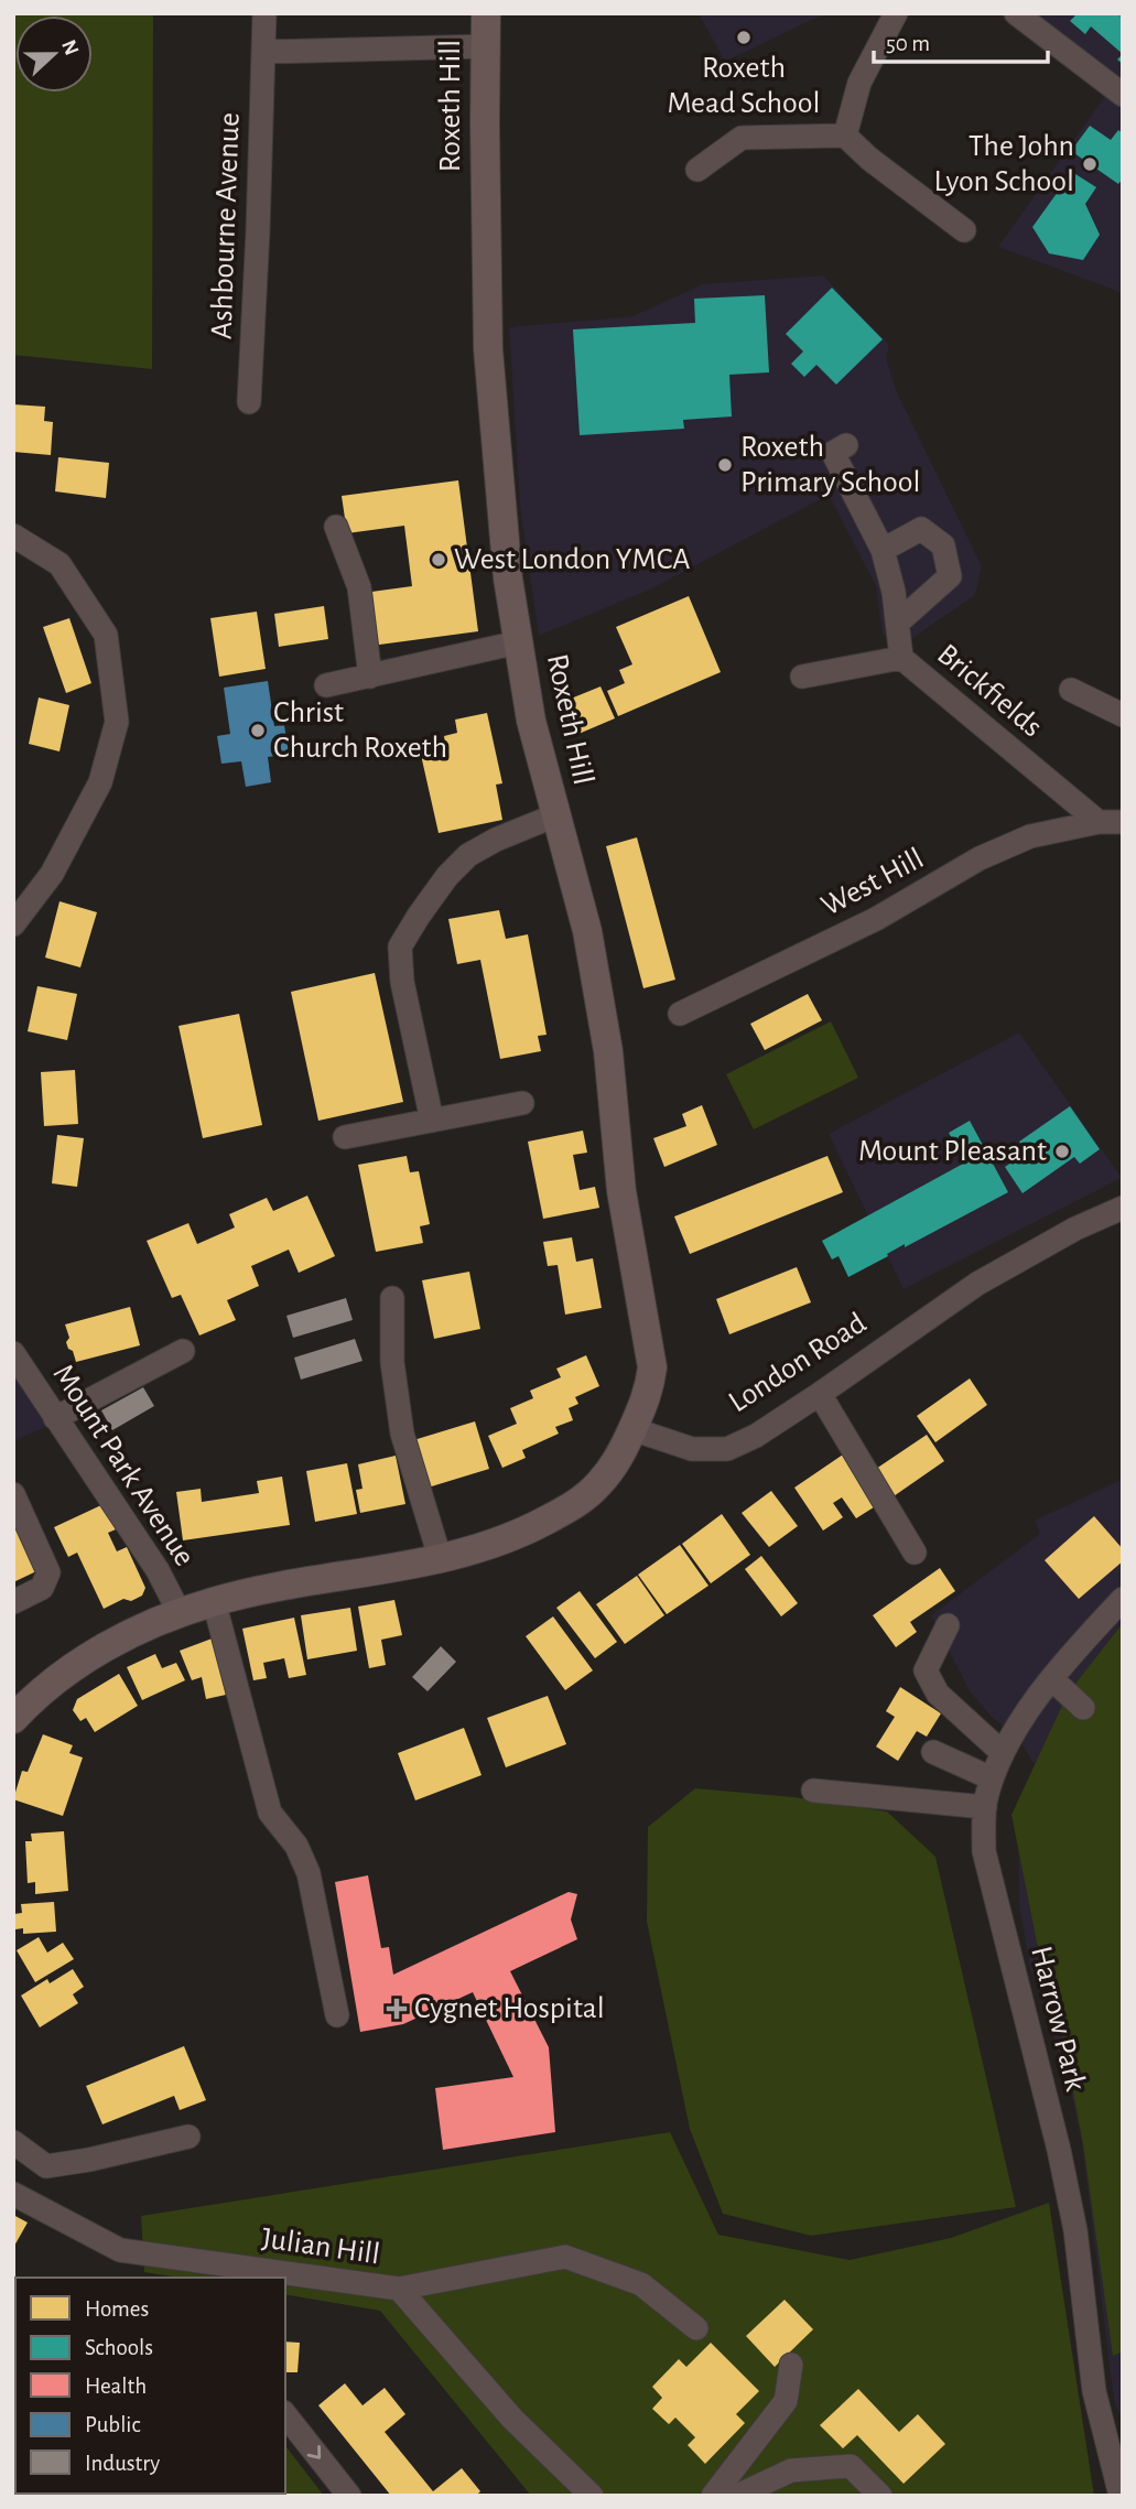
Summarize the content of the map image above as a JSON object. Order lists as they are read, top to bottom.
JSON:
{
  "streets": {
    "main road": ["Roxeth Hill"],
    "street": [
      "Ashbourne Avenue",
      "Brickfields",
      "West Hill",
      "London Road",
      "Mount Park Avenue",
      "Harrow Park",
      "Julian Hill"
    ]
  },
  "crossings": [
    ["Roxeth Hill", "London Road"],
    ["Brickfields", "West Hill"]
  ],
  "places": {
    "other": [
      "Roxeth Mead School",
      "The John Lyon School",
      "Roxeth Primary School",
      "West London YMCA",
      "Christ Church Roxeth",
      "Mount Pleasant"
    ],
    "health": ["Cygnet Hospital"]
  },
  "legend": [
    "Homes",
    "Schools",
    "Health",
    "Public",
    "Industry"
  ],
  "scale_bar": "50 m",
  "north": "right"
}
